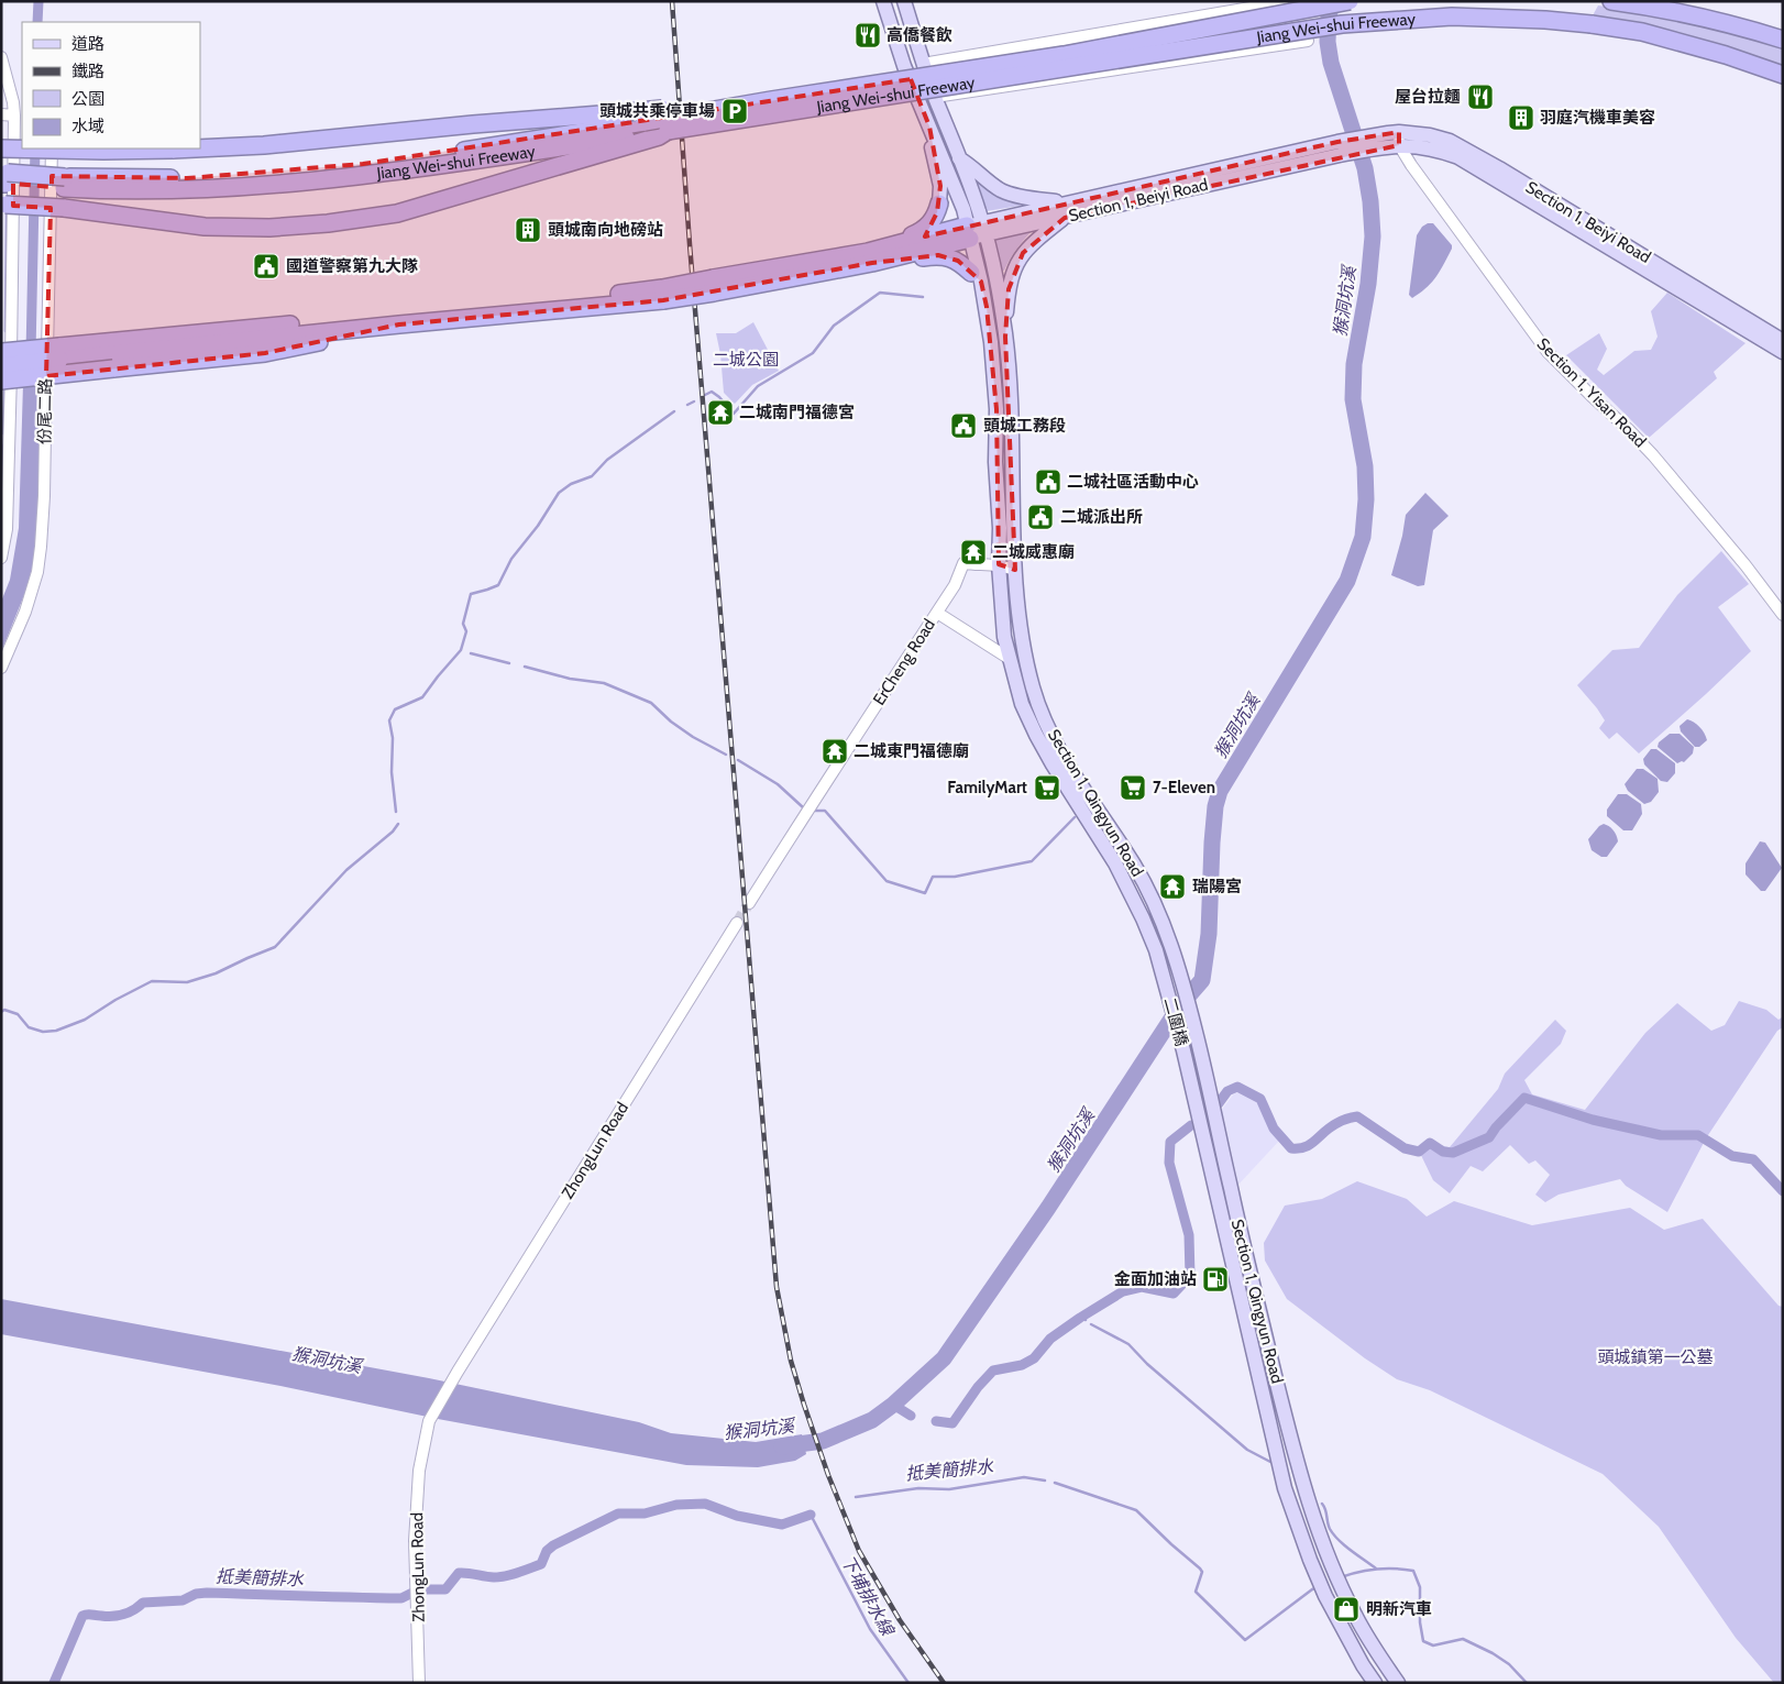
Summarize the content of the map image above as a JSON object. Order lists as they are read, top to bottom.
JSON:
{
  "streets": {
    "highway": ["Jiang Wei-shui Freeway"],
    "main road": ["Section 1, Beiyi Road", "Section 1, Qingyun Road", "二圍橋"],
    "street": [
      "Section 1, Yisan Road",
      "份尾二路",
      "ErCheng Road",
      "ZhongLun Road"
    ]
  },
  "crossings": [
    ["Section 1, Beiyi Road", "Section 1, Yisan Road"],
    ["Section 1, Beiyi Road", "Section 1, Qingyun Road"],
    ["ErCheng Road", "Section 1, Qingyun Road"],
    ["Section 1, Qingyun Road", "二圍橋"]
  ],
  "water": ["猴洞坑溪", "抵美簡排水", "下埔排水線"],
  "parks": ["二城公園", "頭城鎮第一公墓"],
  "places": {
    "restaurant": ["高僑餐飲", "屋台拉麵"],
    "parking": ["頭城共乘停車場"],
    "building": ["羽庭汽機車美容", "頭城南向地磅站"],
    "public building": [
      "國道警察第九大隊",
      "頭城工務段",
      "二城社區活動中心",
      "二城派出所"
    ],
    "temple": [
      "二城南門福德宮",
      "二城威惠廟",
      "二城東門福德廟",
      "瑞陽宮"
    ],
    "supermarket": ["FamilyMart", "7-Eleven"],
    "fuel station": ["金面加油站"],
    "shop": ["明新汽車"]
  },
  "legend": [
    "道路",
    "鐵路",
    "公園",
    "水域"
  ]
}
